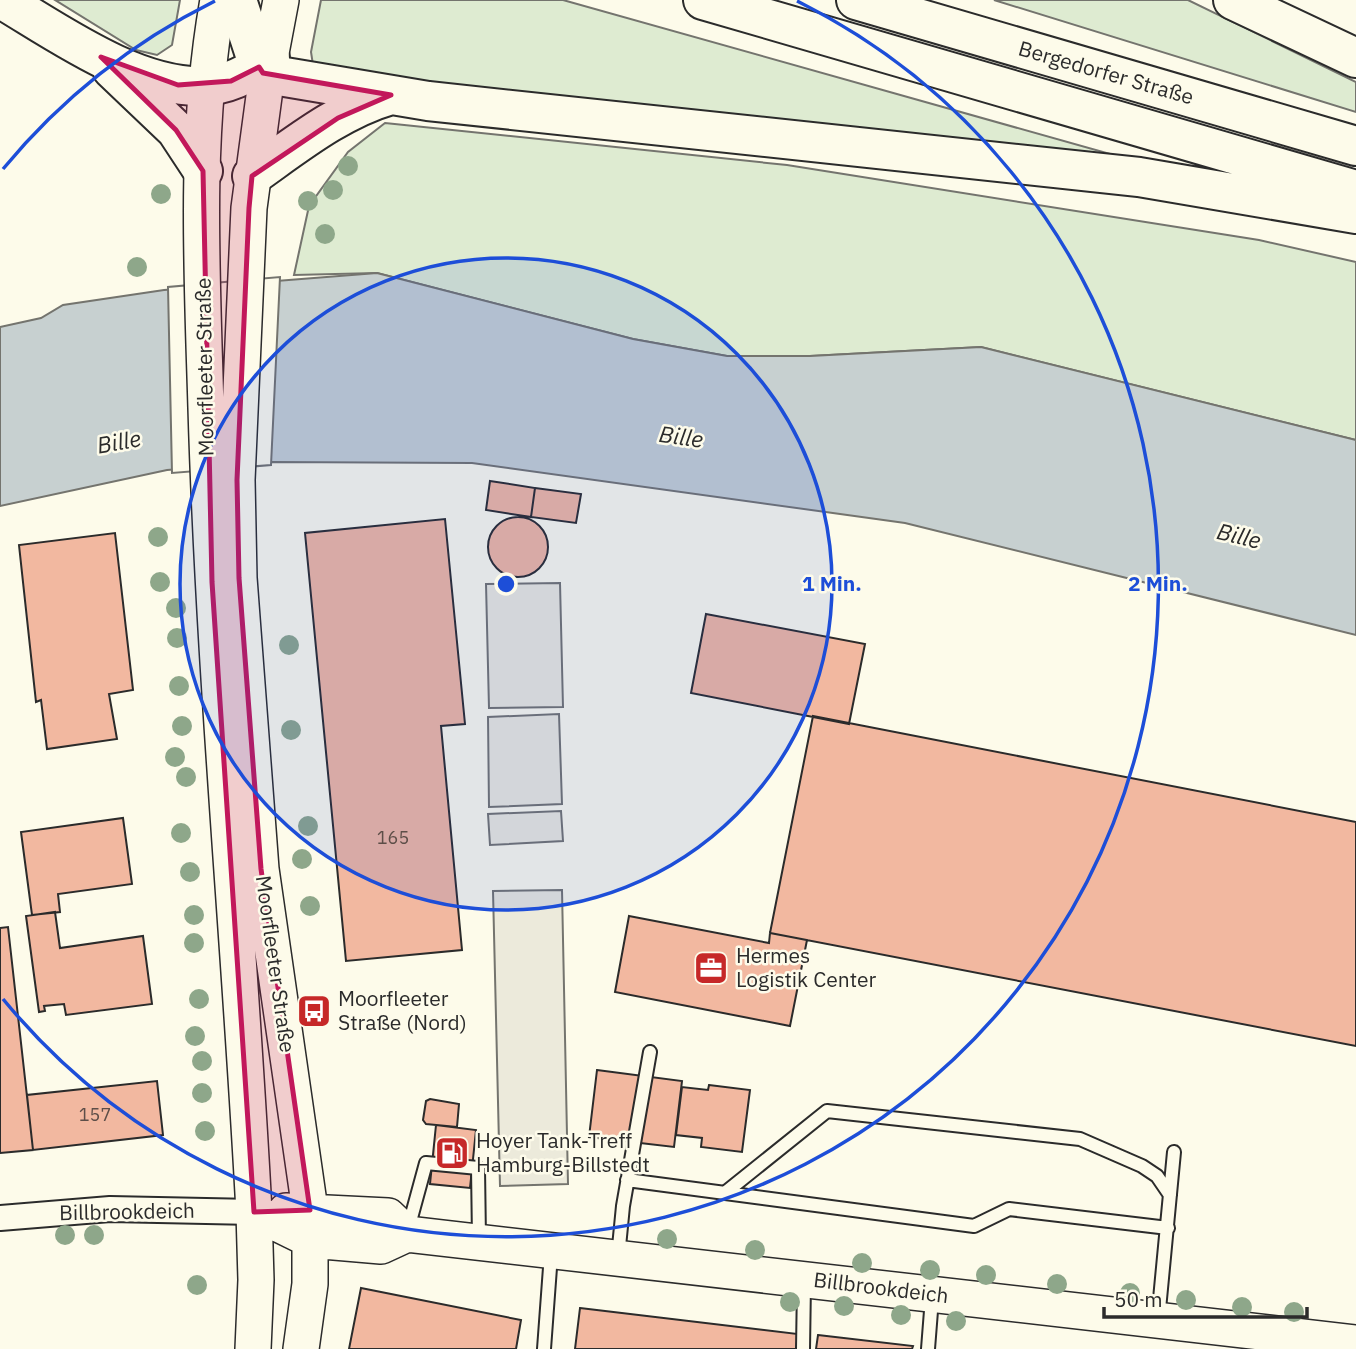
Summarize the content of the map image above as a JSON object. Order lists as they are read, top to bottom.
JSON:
{
  "streets": {
    "highway": ["Bergedorfer Straße"],
    "main road": ["Moorfleeter Straße", "Billbrookdeich"]
  },
  "crossings": [
    ["Moorfleeter Straße", "Billbrookdeich"]
  ],
  "water": ["Bille"],
  "places": {
    "office": ["Hermes Logistik Center"],
    "bus stop": ["Moorfleeter Straße (Nord)"],
    "fuel station": ["Hoyer Tank-Treff Hamburg-Billstedt"]
  },
  "house_numbers": ["165", "157"],
  "scale_bar": "50 m",
  "rings": ["1 Min.", "2 Min."]
}
